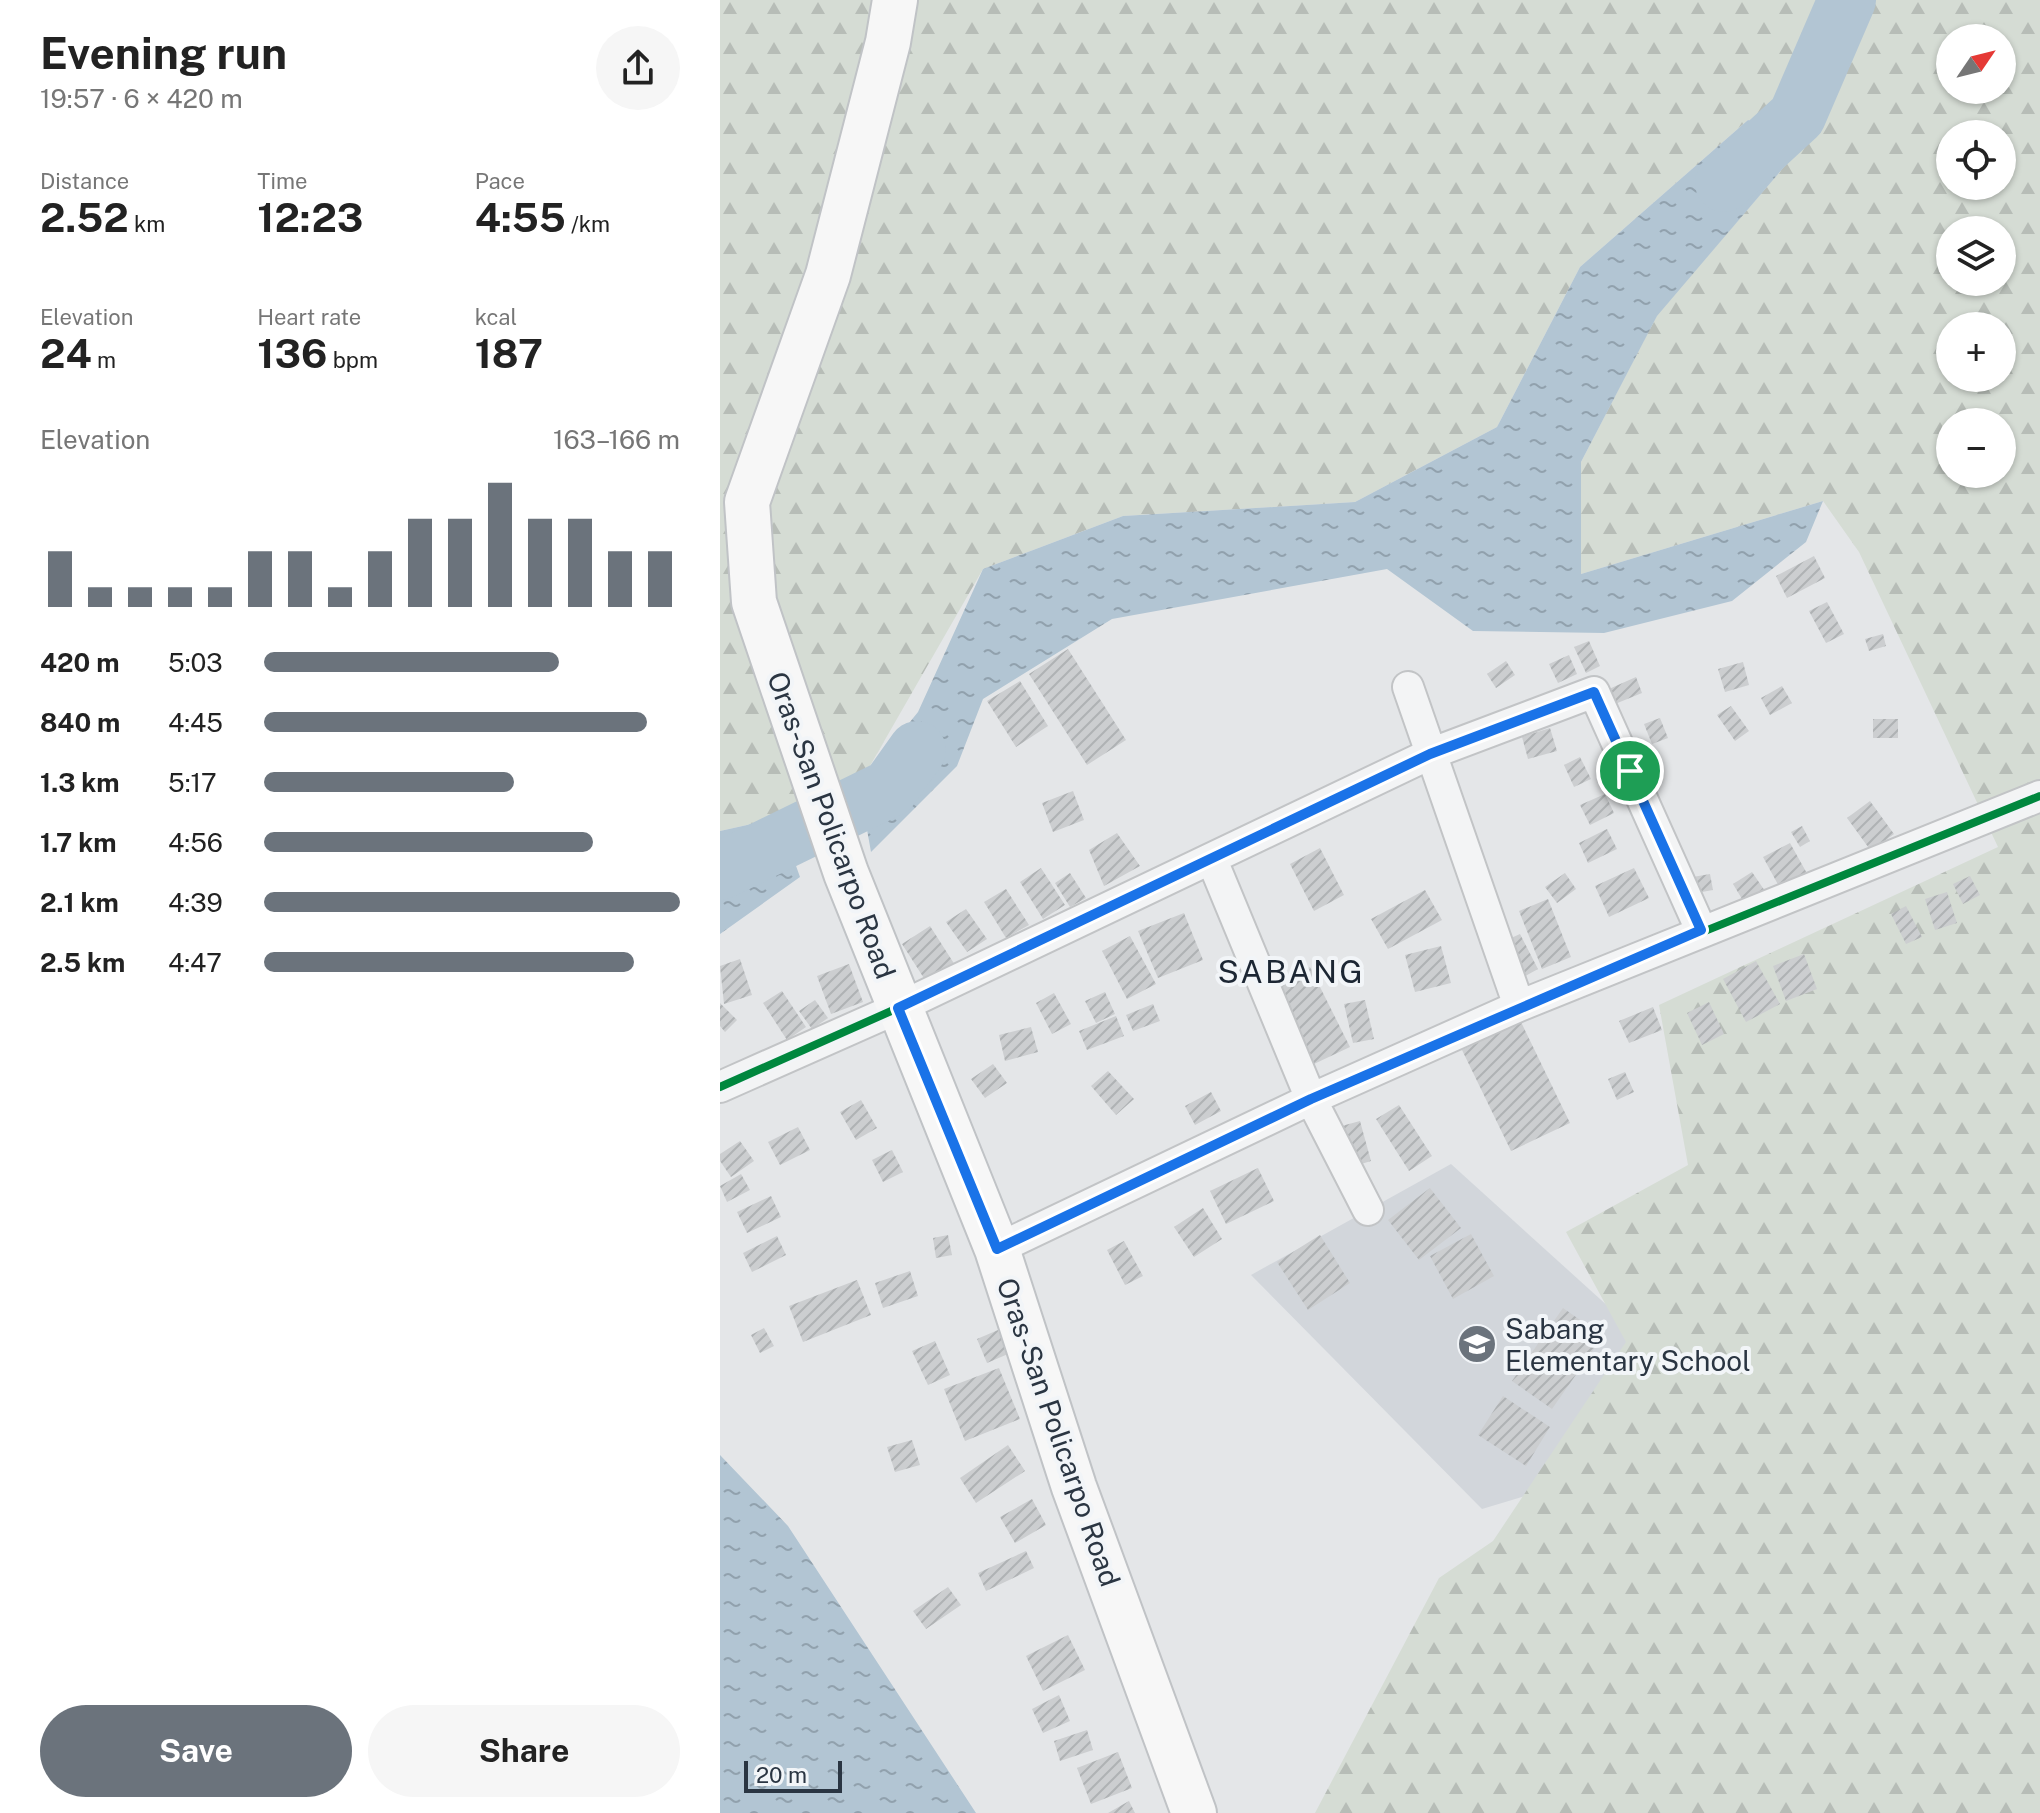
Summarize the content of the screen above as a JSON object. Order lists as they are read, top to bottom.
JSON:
{
  "streets": {
    "main road": ["Oras-San Policarpo Road"]
  },
  "districts": ["SABANG"],
  "places": {
    "school or university": ["Sabang Elementary School"]
  },
  "scale_bar": "20 m",
  "north": "top right",
  "page": {
    "heading": ["Evening run", "19:57 · 6 × 420 m"],
    "map_buttons": ["+", "−"],
    "stats": [
      ["Distance", "2.52 km"],
      ["Time", "12:23"],
      ["Pace", "4:55 /km"],
      ["Elevation", "24 m"],
      ["Heart rate", "136 bpm"],
      ["kcal", "187"]
    ],
    "chart": ["Elevation", "163–166 m"],
    "list": [
      {
        "name": "420 m",
        "note": "5:03"
      },
      {
        "name": "840 m",
        "note": "4:45"
      },
      {
        "name": "1.3 km",
        "note": "5:17"
      },
      {
        "name": "1.7 km",
        "note": "4:56"
      },
      {
        "name": "2.1 km",
        "note": "4:39"
      },
      {
        "name": "2.5 km",
        "note": "4:47"
      }
    ],
    "buttons": ["Save", "Share"],
    "scale": "20 m"
  }
}
